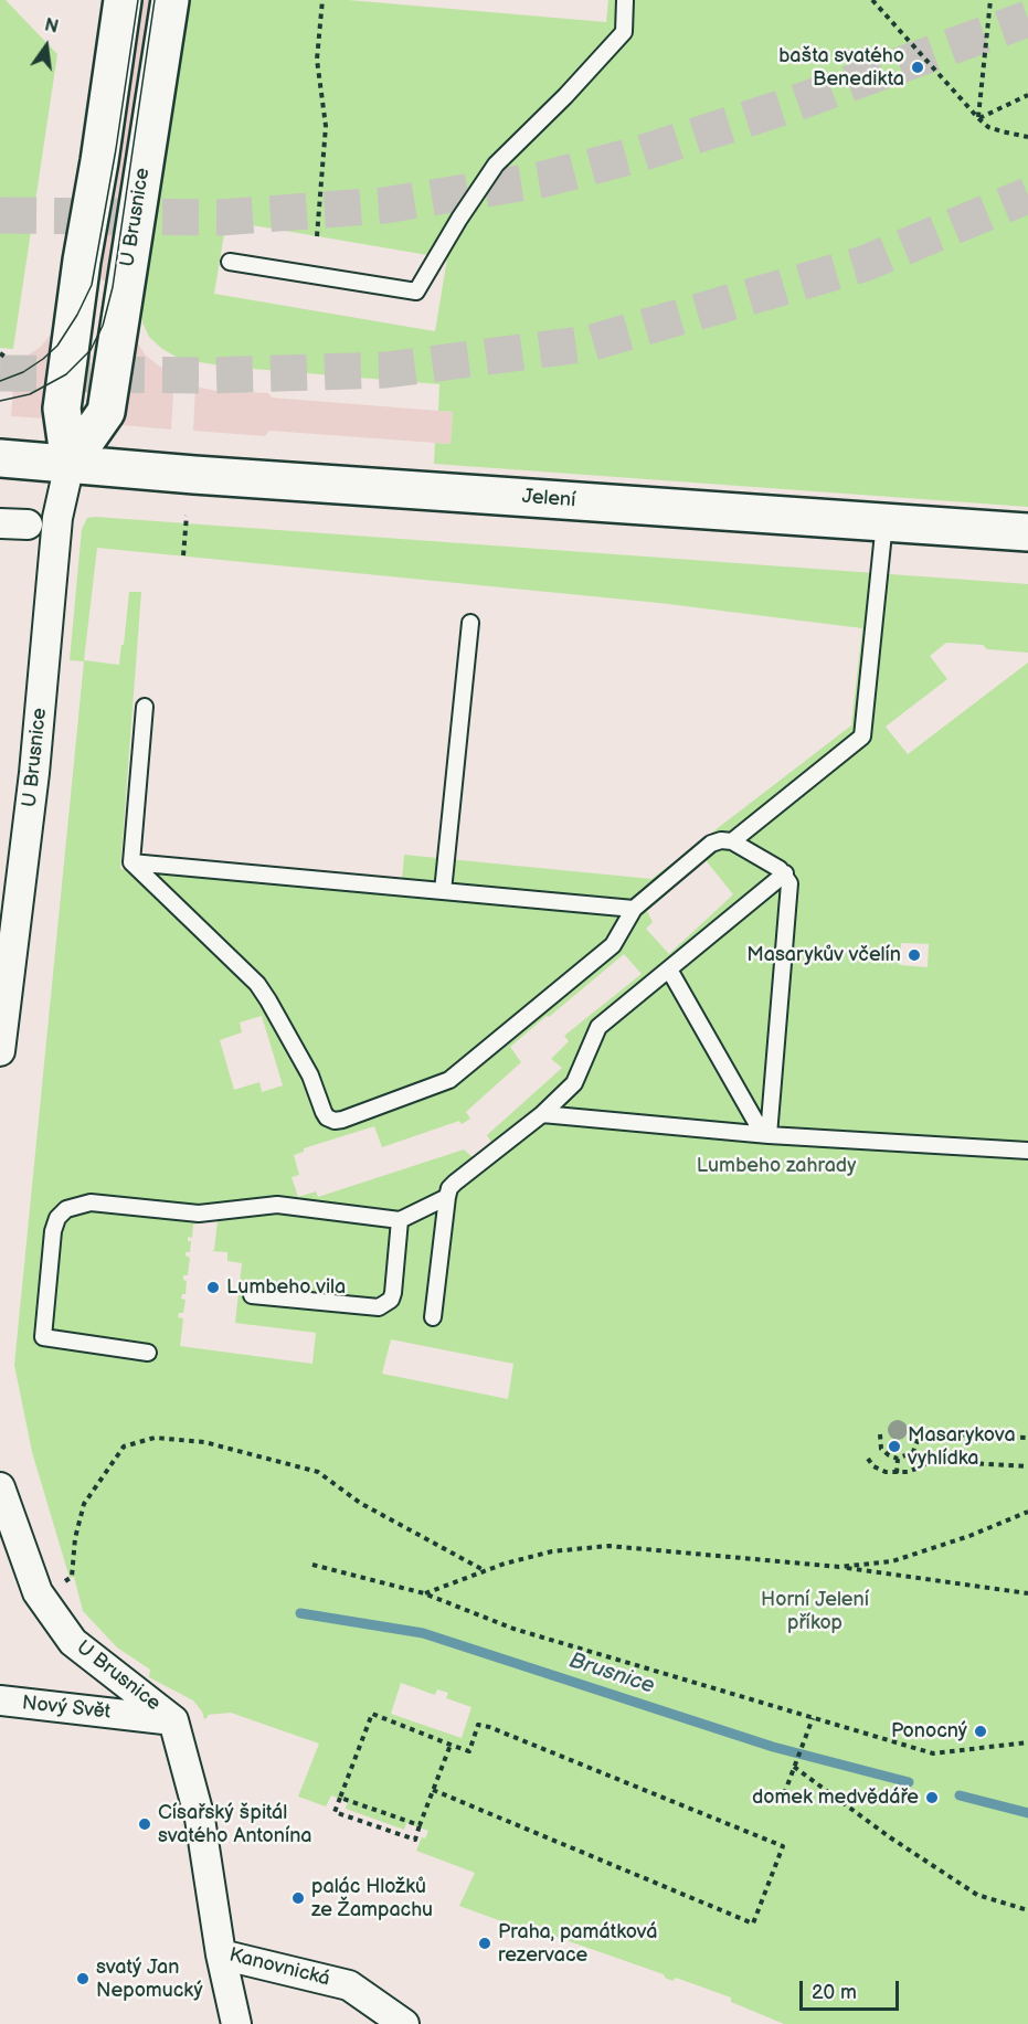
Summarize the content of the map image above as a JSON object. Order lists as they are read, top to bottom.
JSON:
{
  "streets": {
    "main road": ["U Brusnice", "Jelení"],
    "street": ["Nový Svět", "Kanovnická"]
  },
  "crossings": [
    ["U Brusnice", "Jelení"],
    ["U Brusnice", "Nový Svět"],
    ["U Brusnice", "Kanovnická"],
    ["Nový Svět", "Kanovnická"]
  ],
  "water": ["Brusnice"],
  "parks": ["Lumbeho zahrady", "Horní Jelení příkop"],
  "places": [
    "bašta svatého Benedikta",
    "Masarykův včelín",
    "Lumbeho vila",
    "Masarykova vyhlídka",
    "Ponocný",
    "domek medvědáře",
    "Císařský špitál svatého Antonína",
    "palác Hložků ze Žampachu",
    "Praha, památková rezervace",
    "svatý Jan Nepomucký"
  ],
  "scale_bar": "20 m",
  "north": "top"
}
